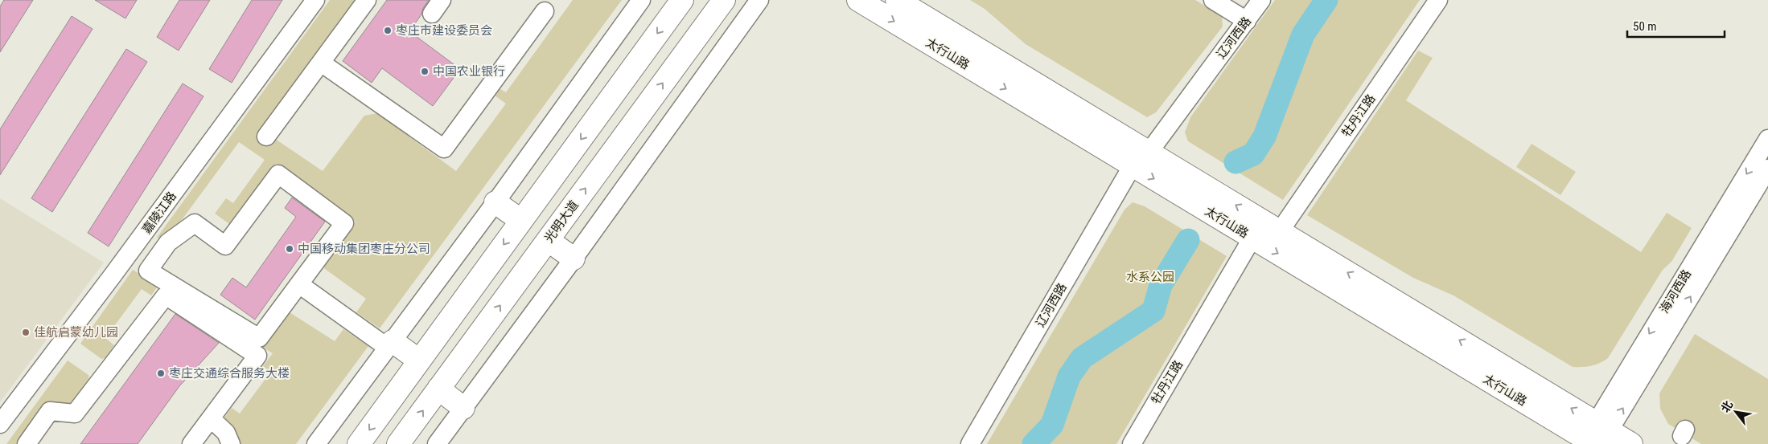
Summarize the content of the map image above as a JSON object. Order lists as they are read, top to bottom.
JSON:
{
  "streets": {
    "main road": ["太行山路", "光明大道"],
    "street": [
      "辽河西路",
      "牡丹江路",
      "嘉陵江路",
      "海河西路"
    ]
  },
  "crossings": [
    ["辽河西路", "太行山路"],
    ["太行山路", "牡丹江路"],
    ["太行山路", "海河西路"]
  ],
  "parks": ["水系公园"],
  "places": [
    "枣庄市建设委员会",
    "中国农业银行",
    "中国移动集团枣庄分公司",
    "佳航启蒙幼儿园",
    "枣庄交通综合服务大楼"
  ],
  "scale_bar": "50 m",
  "north": "top left"
}
